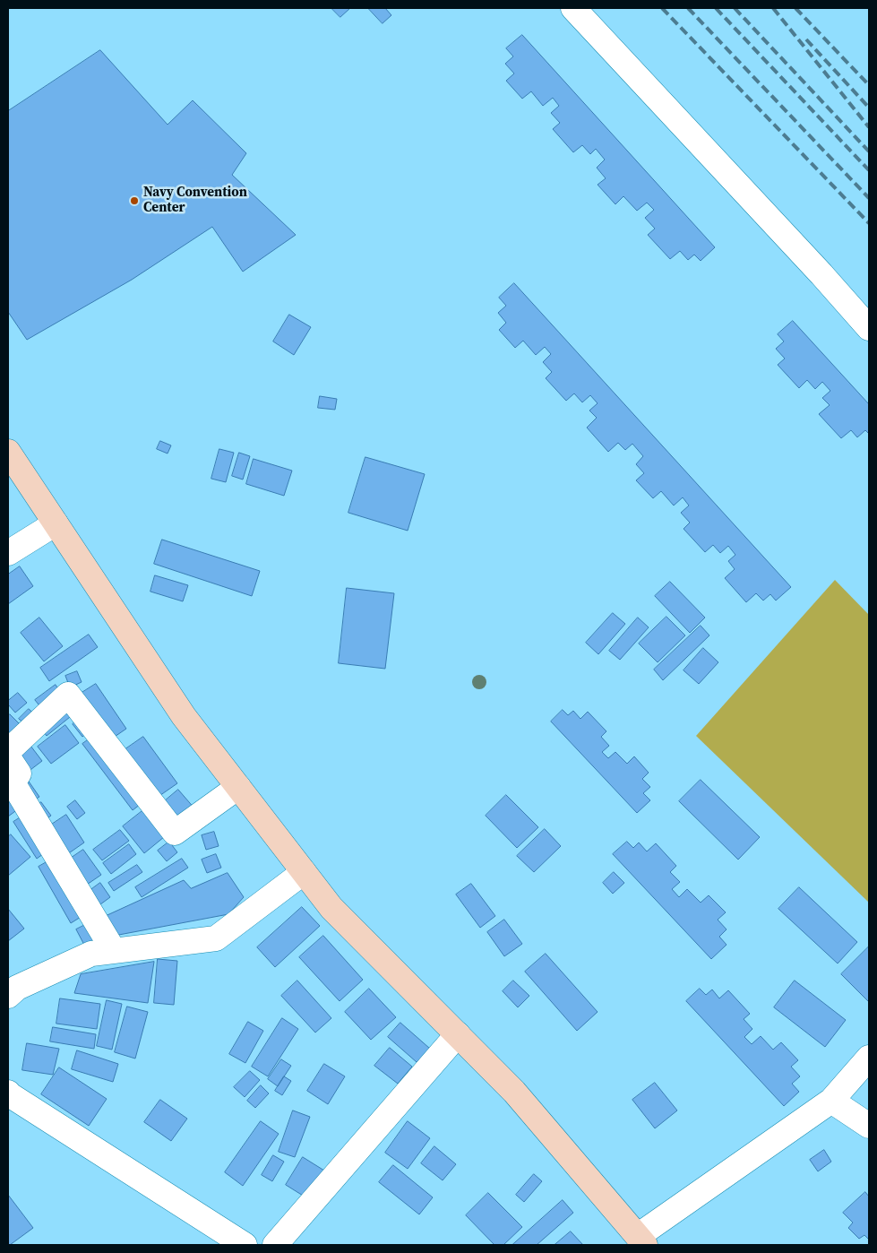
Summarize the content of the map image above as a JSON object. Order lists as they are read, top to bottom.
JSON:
{
  "places": ["Navy Convention Center"]
}
